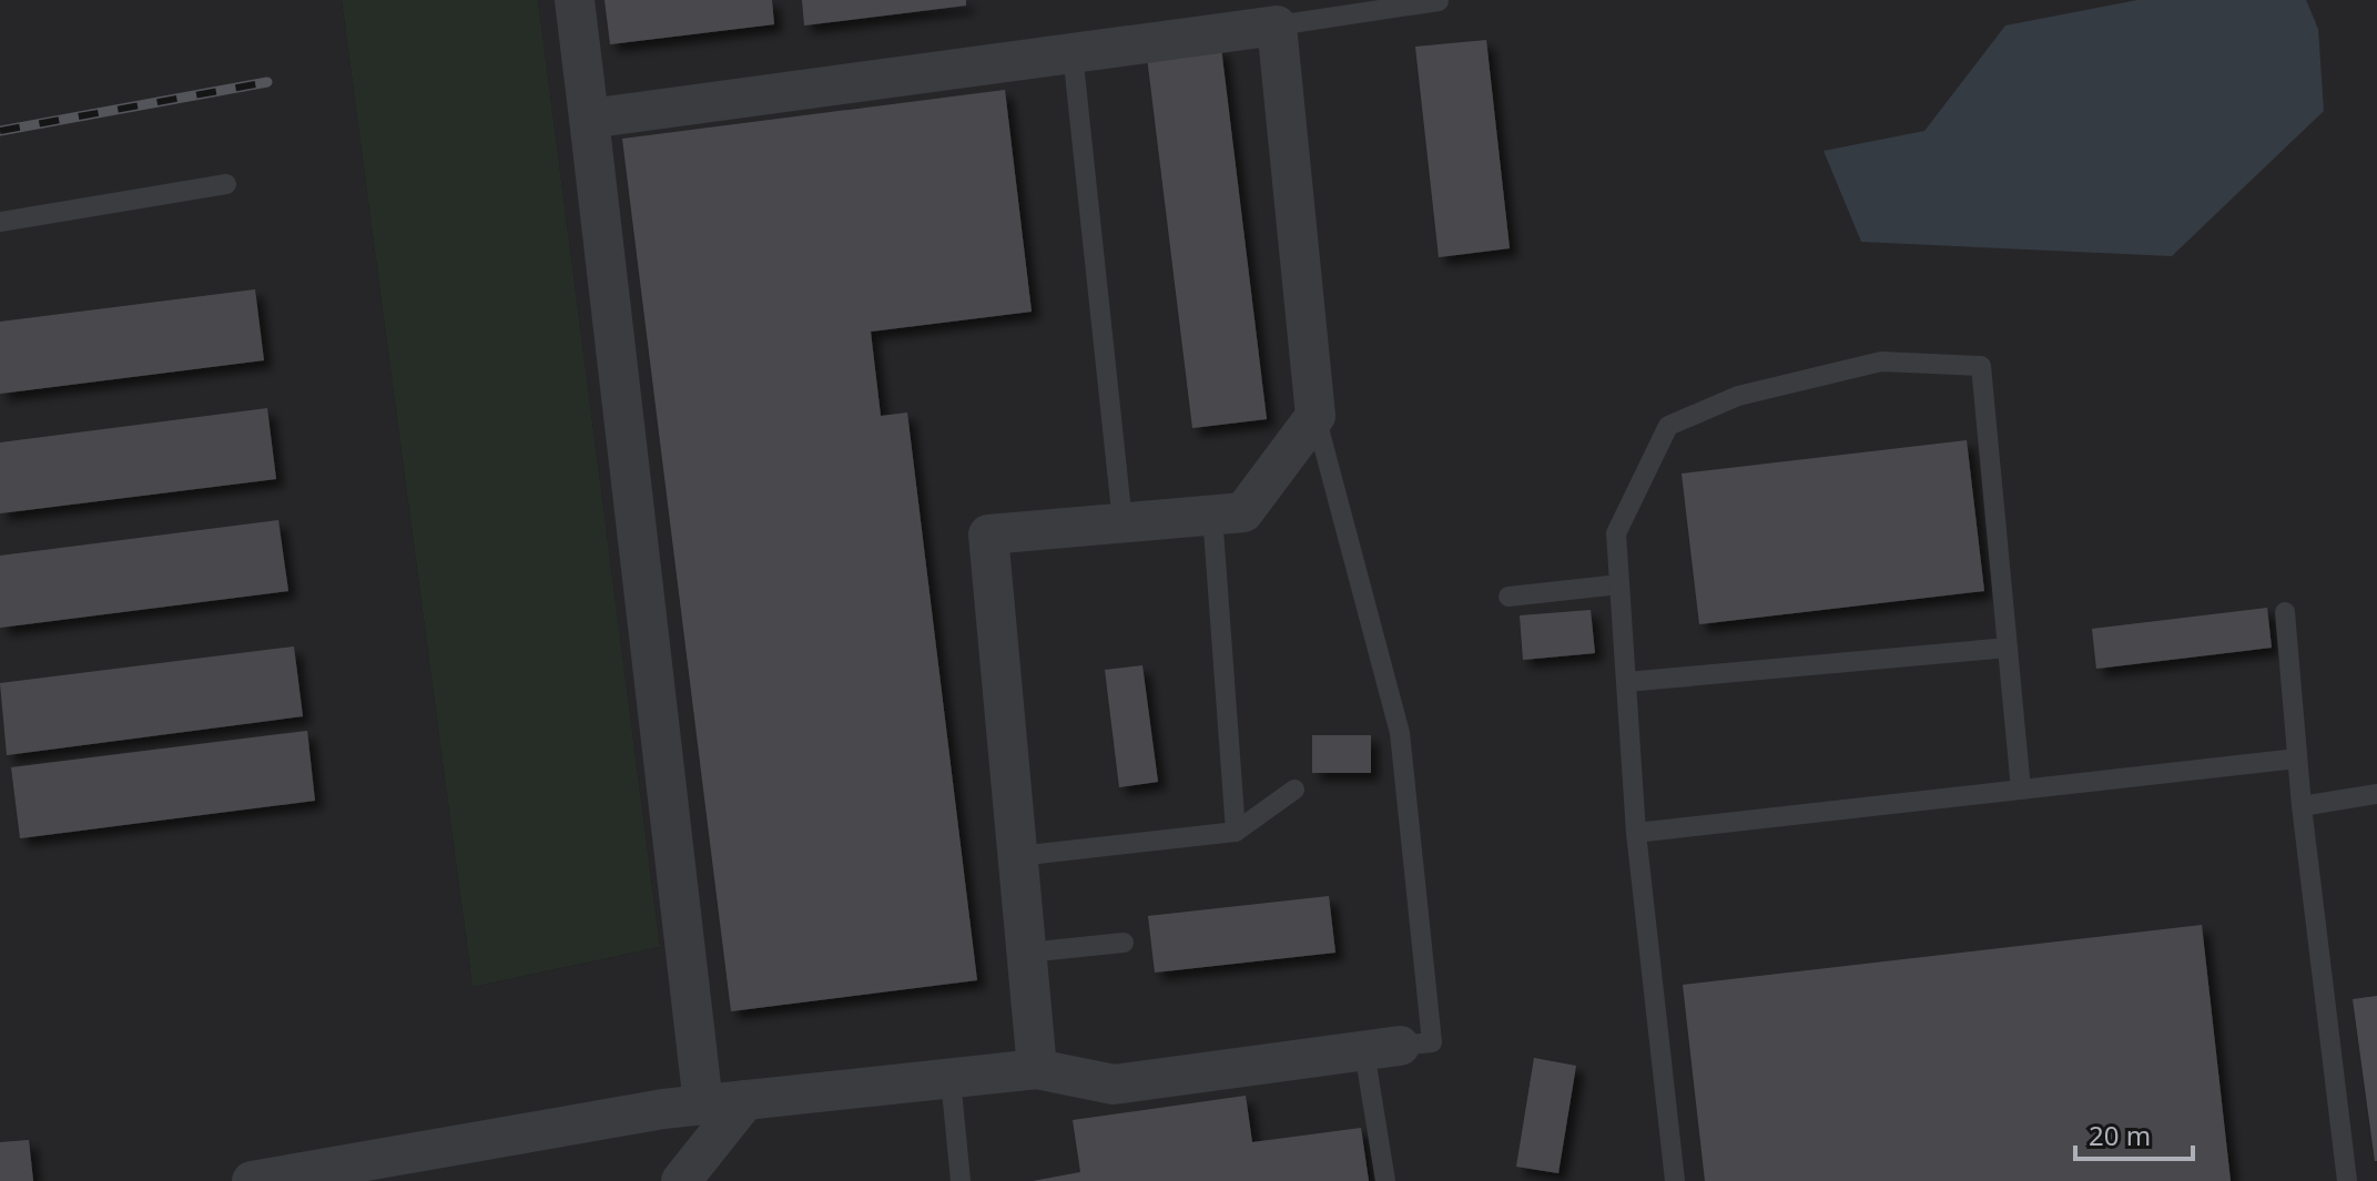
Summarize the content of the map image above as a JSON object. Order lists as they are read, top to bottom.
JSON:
{
  "scale_bar": "20 m"
}
